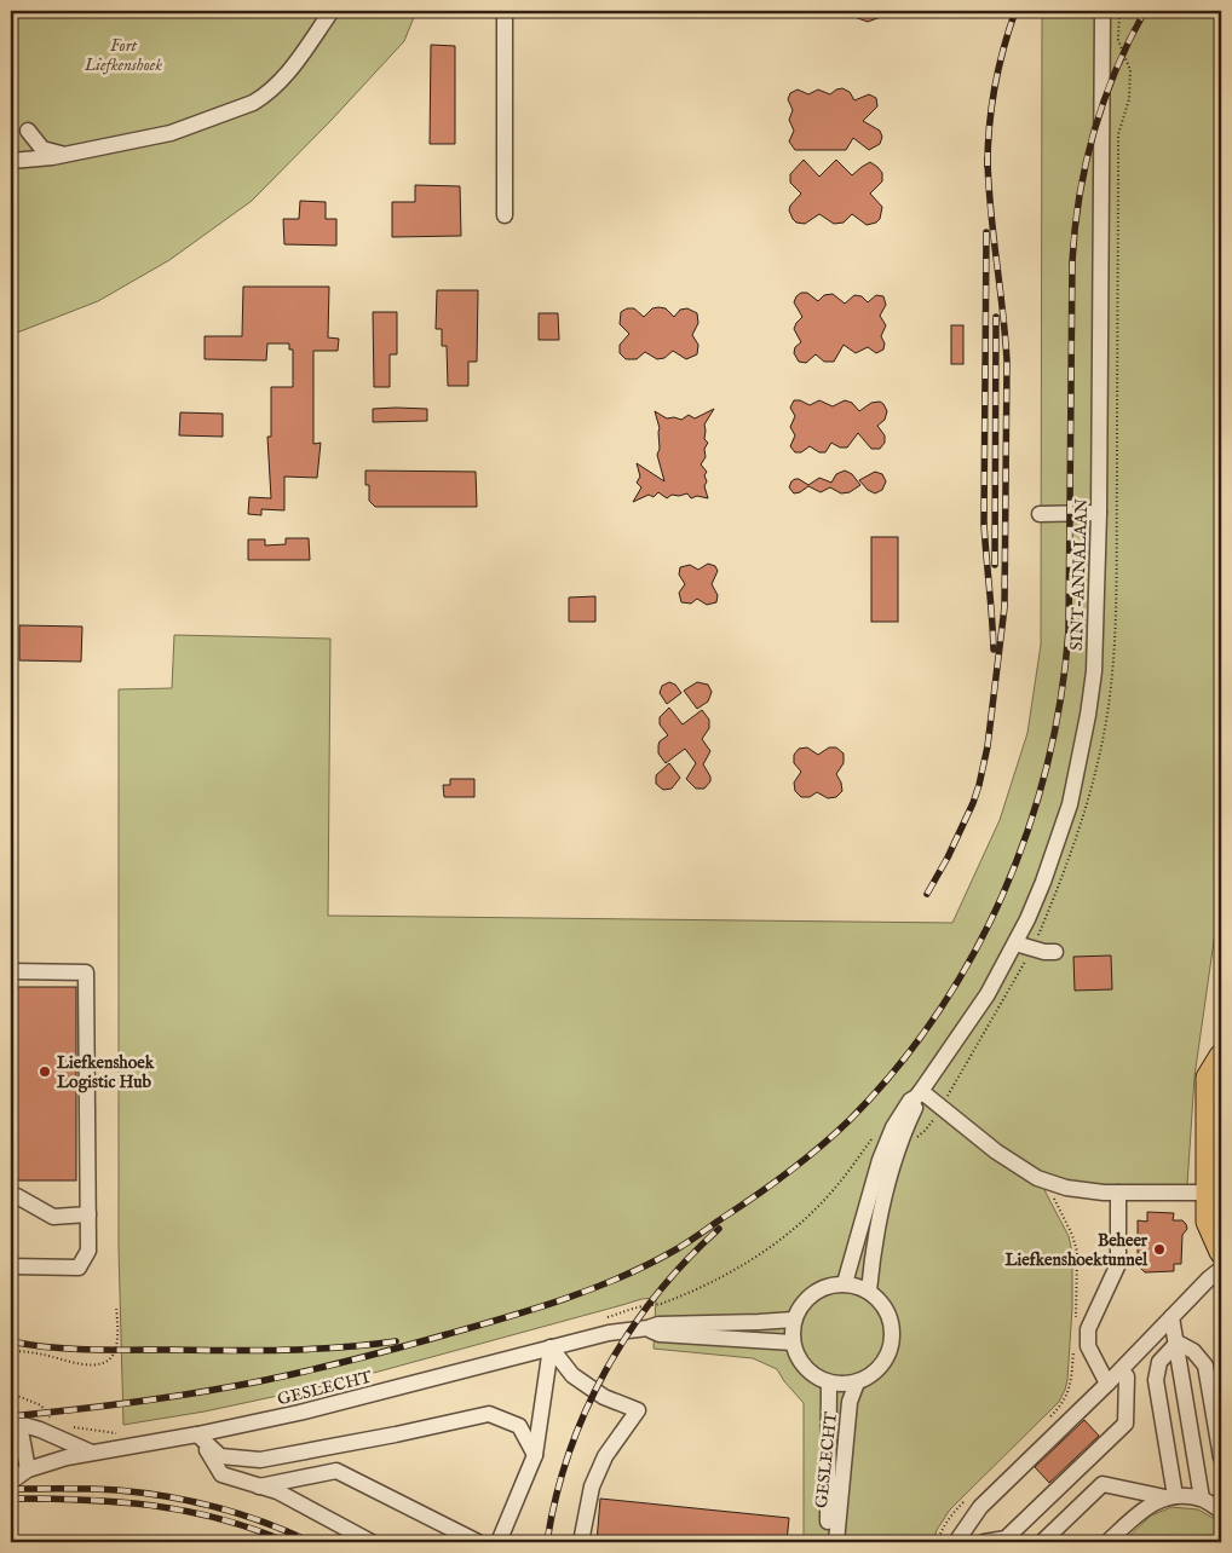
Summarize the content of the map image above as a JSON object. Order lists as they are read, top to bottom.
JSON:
{
  "streets": {
    "street": ["SINT-ANNALAAN", "GESLECHT"]
  },
  "crossings": [
    ["SINT-ANNALAAN", "GESLECHT"]
  ],
  "parks": ["Fort Liefkenshoek"],
  "places": ["Liefkenshoek Logistic Hub", "Beheer Liefkenshoektunnel"]
}
